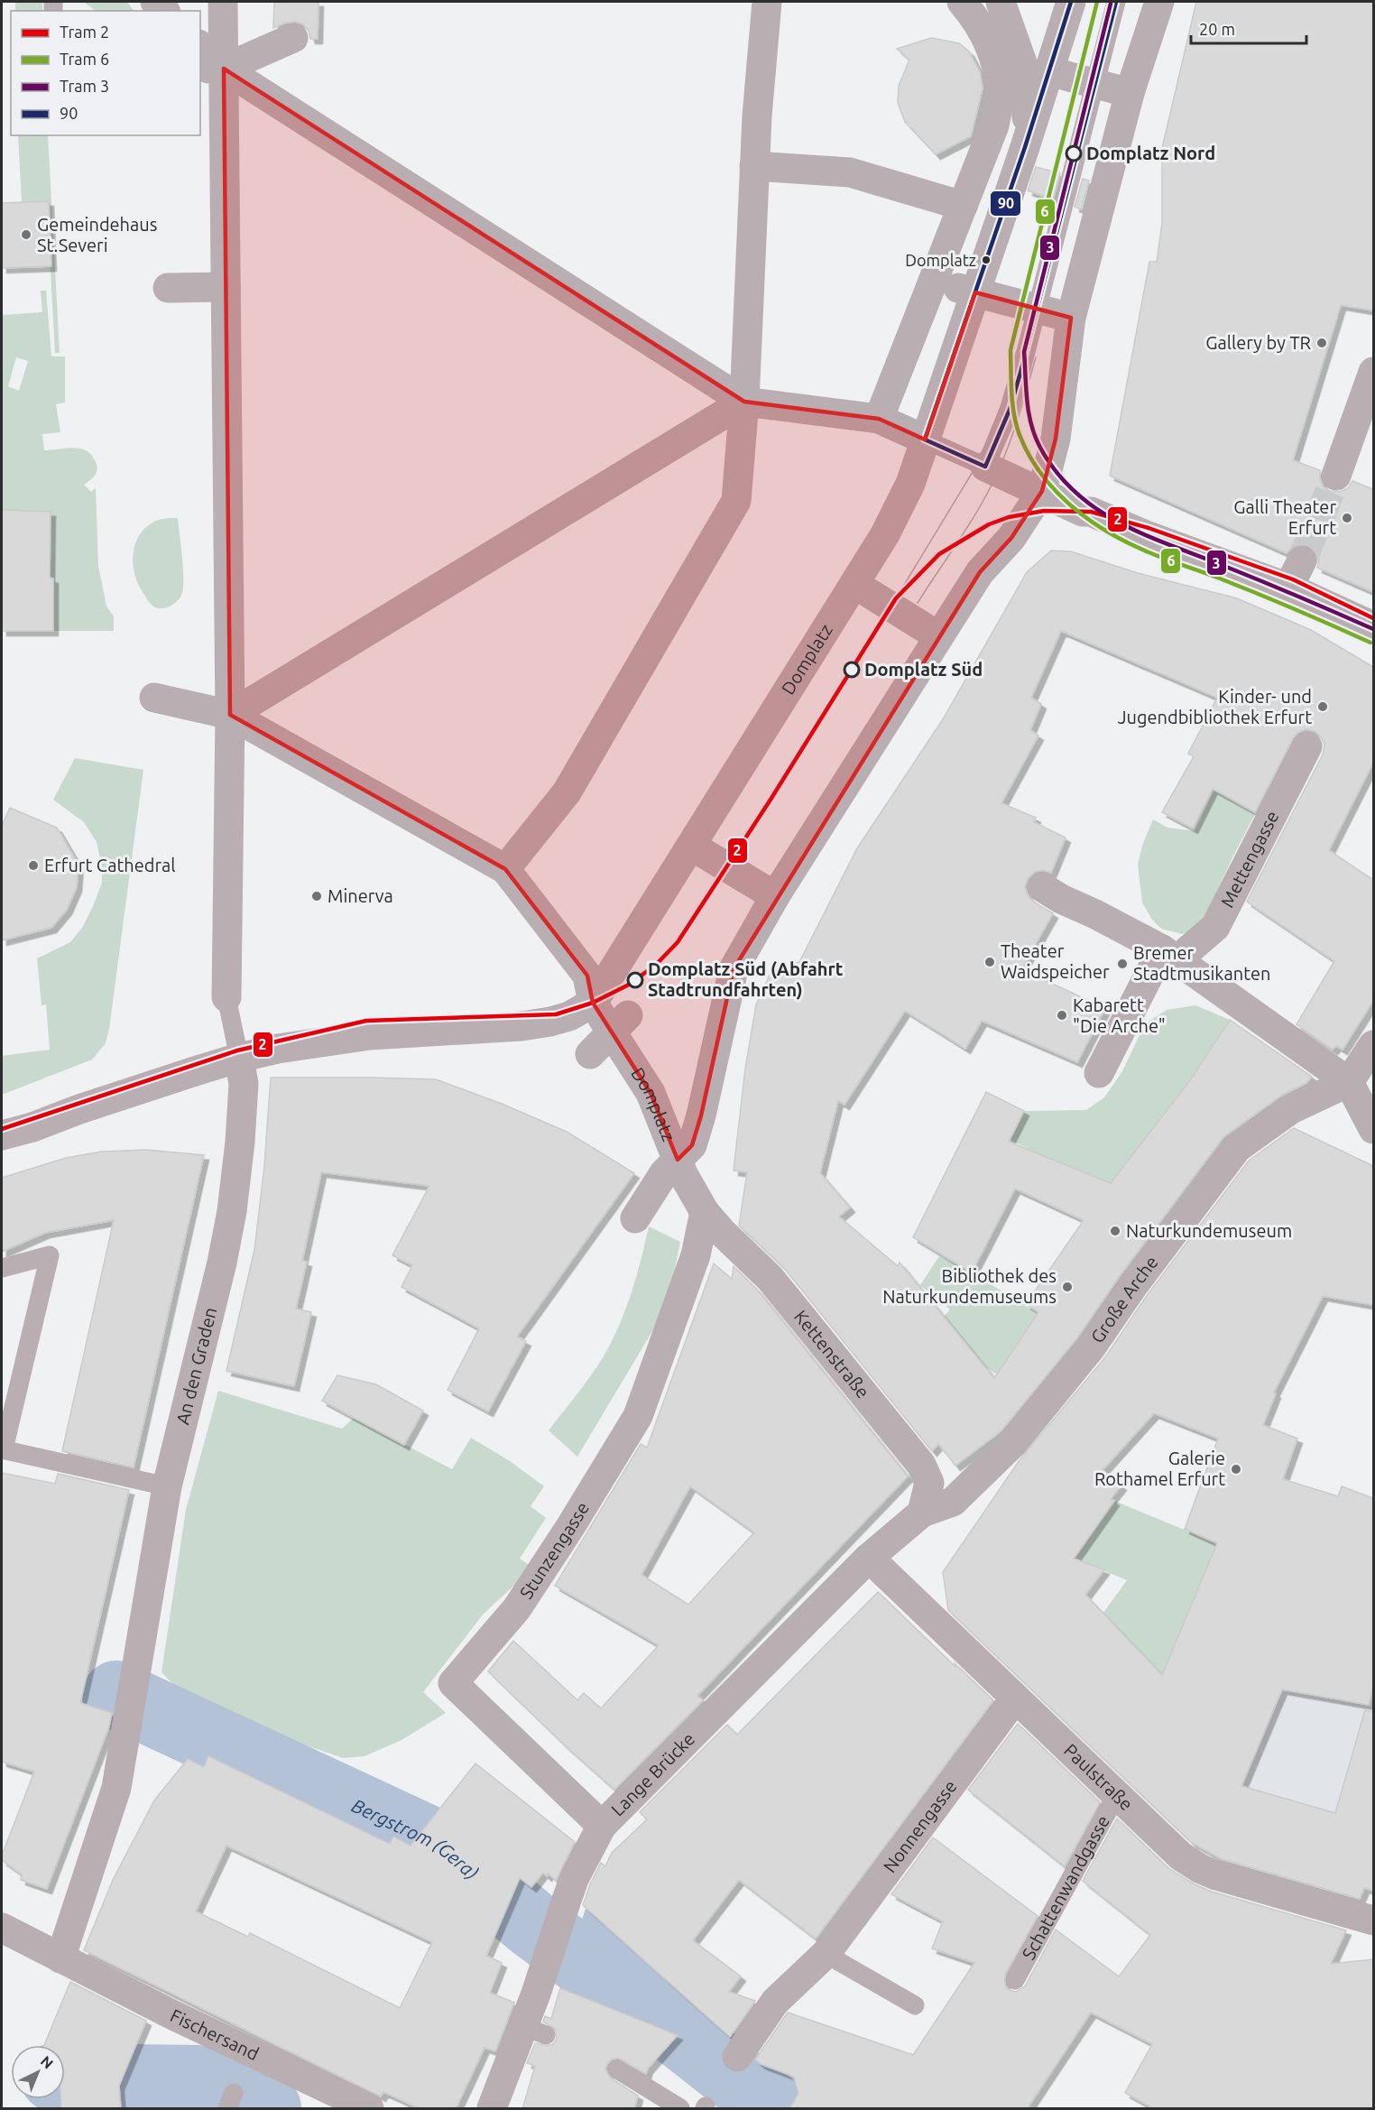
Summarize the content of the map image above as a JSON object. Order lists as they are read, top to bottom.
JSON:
{
  "streets": {
    "street": [
      "Domplatz",
      "Mettengasse",
      "Große Arche",
      "Kettenstraße",
      "An den Graden",
      "Stunzengasse",
      "Lange Brücke",
      "Paulstraße",
      "Nonnengasse",
      "Fischersand"
    ],
    "lane": ["Schattenwandgasse"]
  },
  "crossings": [
    ["Domplatz", "Kettenstraße"],
    ["Domplatz", "An den Graden"],
    ["Domplatz", "Stunzengasse"],
    ["Große Arche", "Kettenstraße"],
    ["Große Arche", "Lange Brücke"],
    ["Kettenstraße", "Stunzengasse"],
    ["Kettenstraße", "Lange Brücke"],
    ["An den Graden", "Fischersand"],
    ["Stunzengasse", "Lange Brücke"],
    ["Lange Brücke", "Paulstraße"],
    ["Paulstraße", "Nonnengasse"],
    ["Paulstraße", "Schattenwandgasse"]
  ],
  "water": ["Bergstrom (Gera)"],
  "places": [
    "Domplatz Nord",
    "Gemeindehaus St.Severi",
    "Domplatz",
    "Gallery by TR",
    "Galli Theater Erfurt",
    "Domplatz Süd",
    "Kinder- und Jugendbibliothek Erfurt",
    "Erfurt Cathedral",
    "Minerva",
    "Theater Waidspeicher",
    "Bremer Stadtmusikanten",
    "Domplatz Süd (Abfahrt Stadtrundfahrten)",
    "Kabarett \"Die Arche\"",
    "Naturkundemuseum",
    "Bibliothek des Naturkundemuseums",
    "Galerie Rothamel Erfurt"
  ],
  "lines": [
    "tram line 6",
    "transit line 90",
    "tram line 3",
    "tram line 2"
  ],
  "legend": [
    "Tram 2",
    "Tram 6",
    "Tram 3",
    "90"
  ],
  "scale_bar": "20 m",
  "north": "top right"
}
